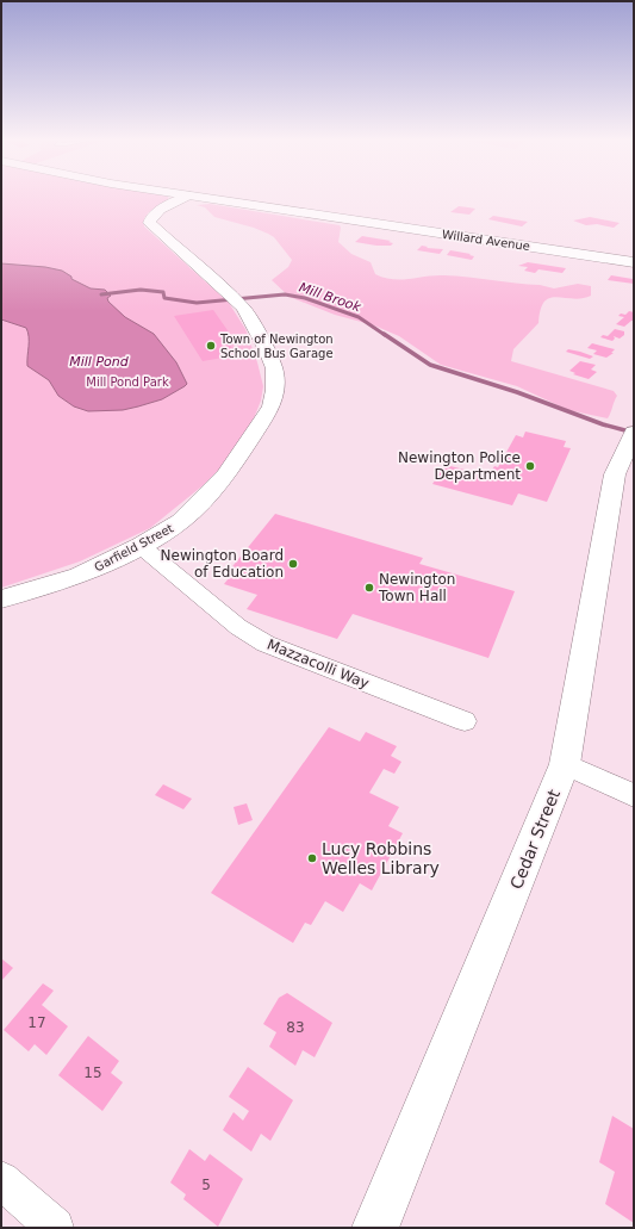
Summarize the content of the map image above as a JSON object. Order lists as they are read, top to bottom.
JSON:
{
  "streets": {
    "main road": ["Willard Avenue", "Garfield Street", "Cedar Street"],
    "street": ["Mazzacolli Way"]
  },
  "crossings": [
    ["Garfield Street", "Mazzacolli Way"]
  ],
  "water": ["Mill Brook", "Mill Pond"],
  "parks": ["Mill Pond Park"],
  "places": [
    "Town of Newington School Bus Garage",
    "Newington Police Department",
    "Newington Board of Education",
    "Newington Town Hall",
    "Lucy Robbins Welles Library"
  ],
  "house_numbers": [
    "17",
    "83",
    "15",
    "5"
  ]
}
